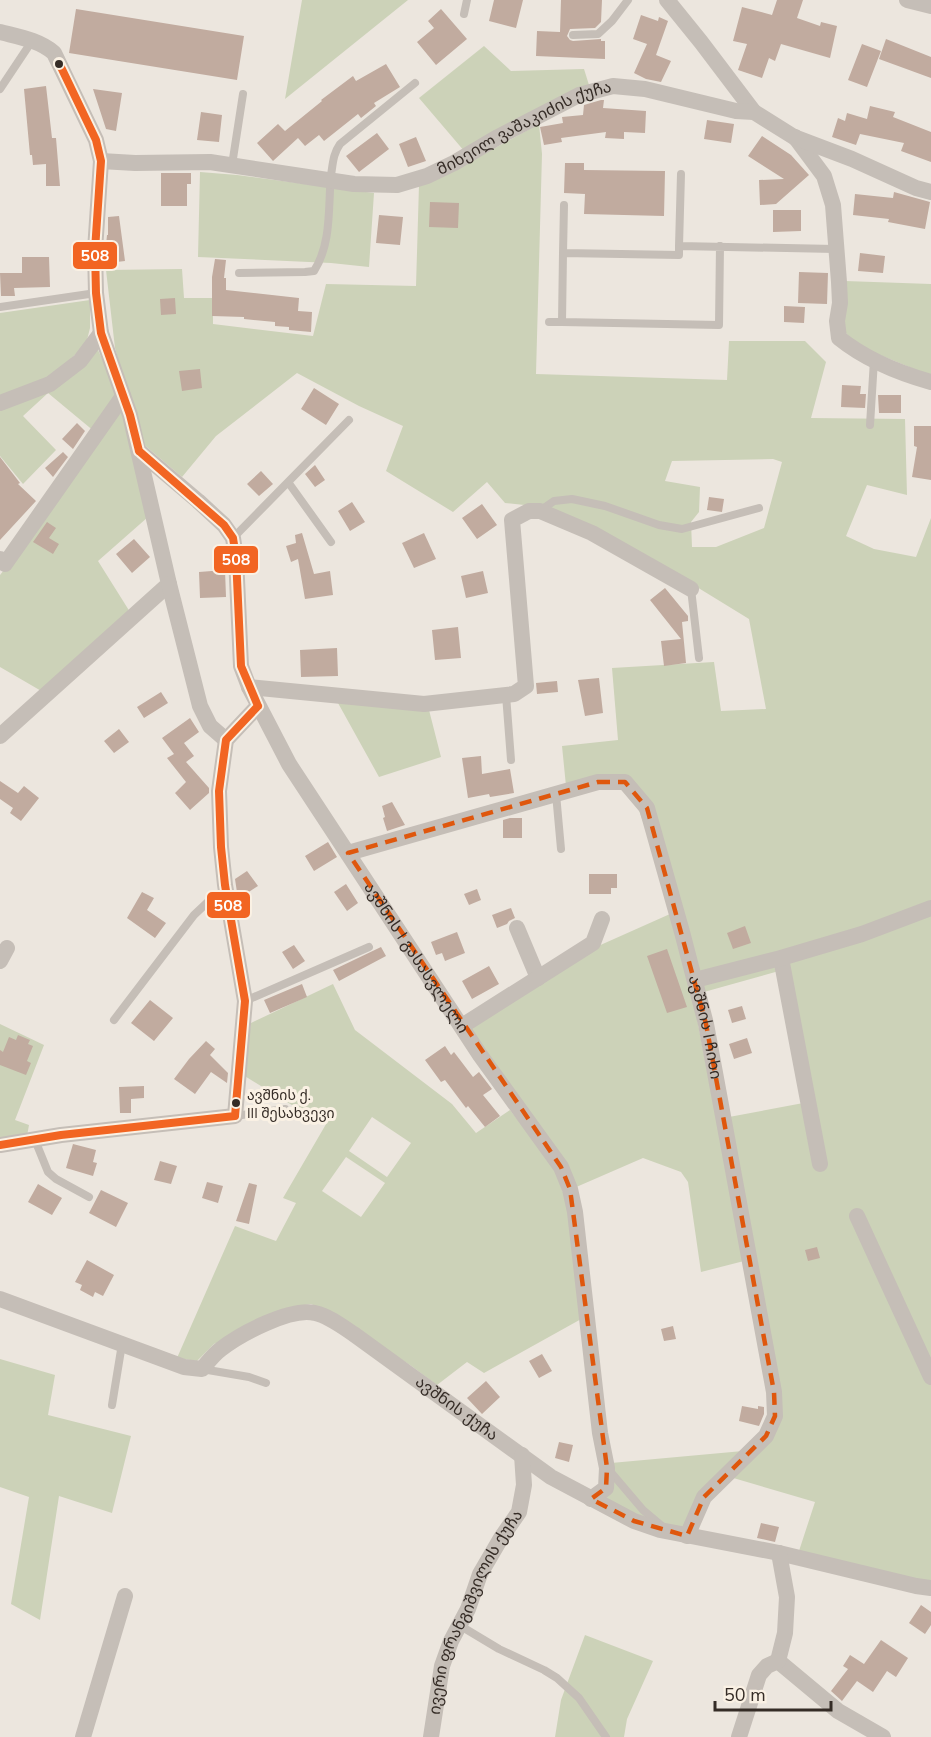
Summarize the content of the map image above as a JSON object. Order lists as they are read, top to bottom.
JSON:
{
  "streets": {
    "street": [
      "მიხეილ ვაშაკიძის ქუჩა",
      "ავშნის I გასასვლელი",
      "ავშნის I ჩიხი",
      "ავშნის ქუჩა",
      "ივერი ფრანგიშვილის ქუჩა"
    ]
  },
  "crossings": [
    ["ავშნის I გასასვლელი", "ავშნის I ჩიხი"],
    ["ავშნის I ჩიხი", "ავშნის ქუჩა"],
    ["ავშნის ქუჩა", "ივერი ფრანგიშვილის ქუჩა"]
  ],
  "places": ["ავშნის ქ. III შესახვევი"],
  "lines": ["transit line 508"],
  "scale_bar": "50 m"
}
